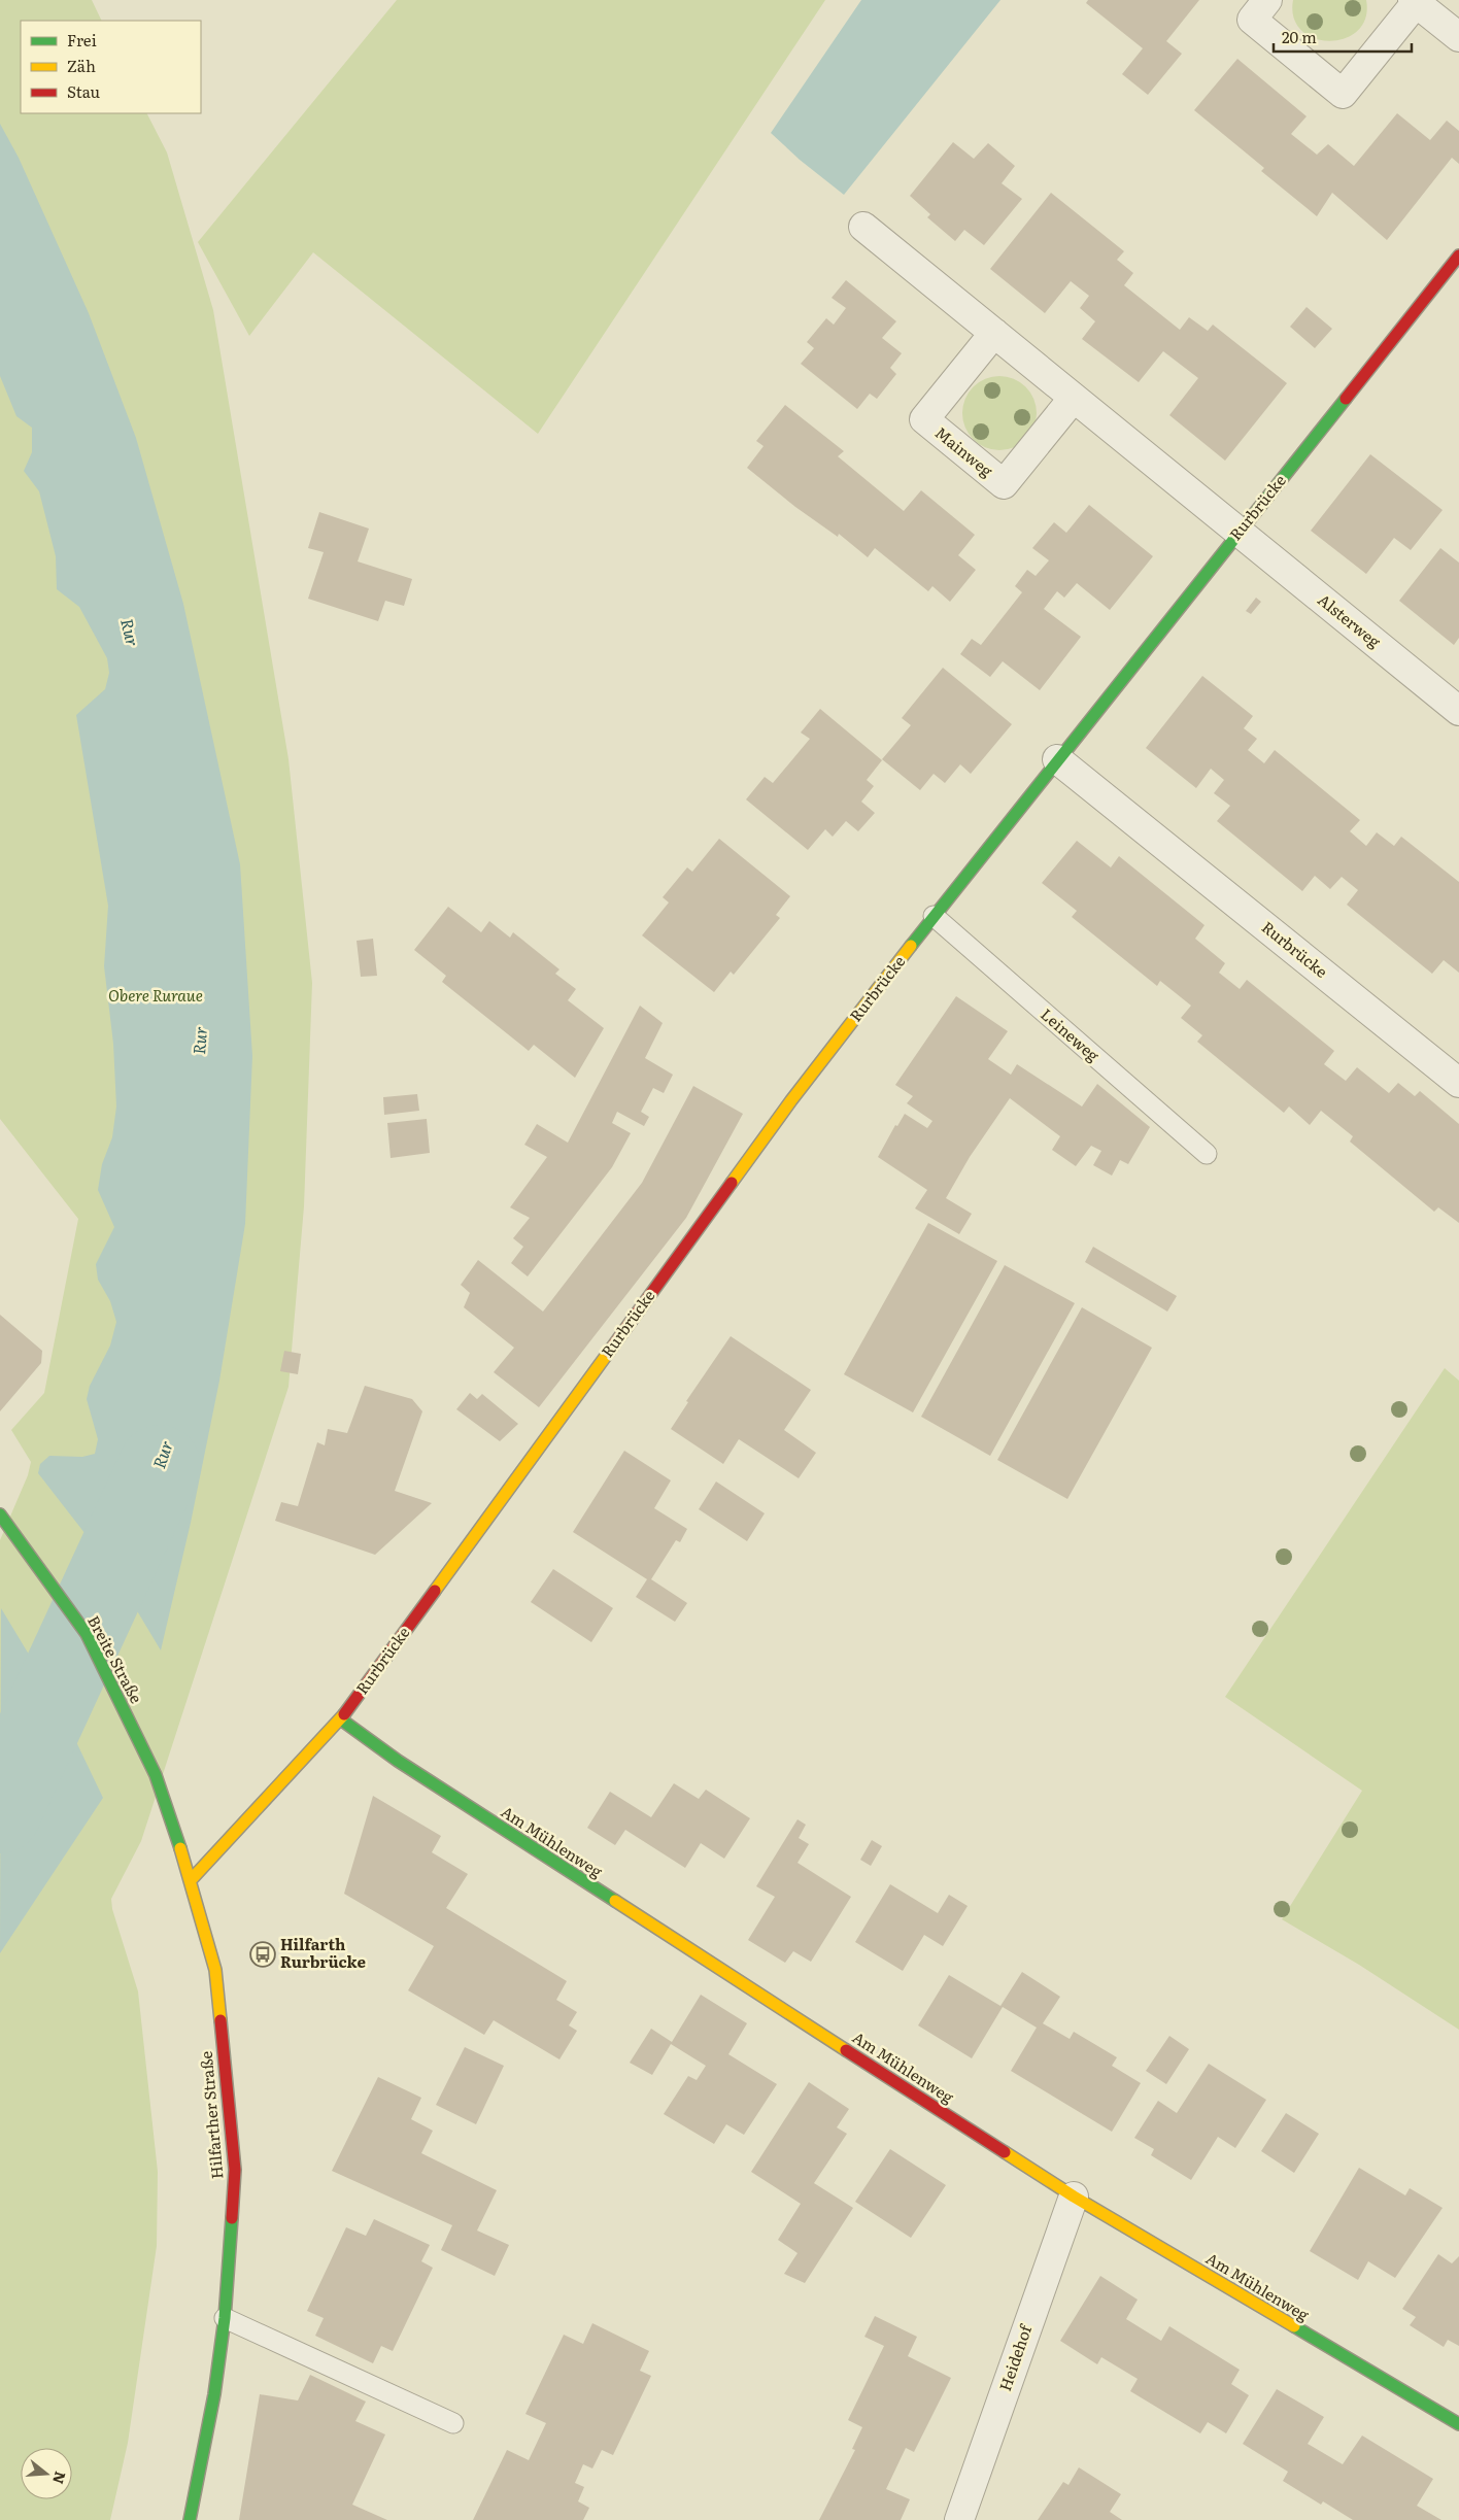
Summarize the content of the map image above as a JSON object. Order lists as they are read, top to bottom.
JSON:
{
  "streets": {
    "street": [
      "Mainweg",
      "Rurbrücke",
      "Alsterweg",
      "Breite Straße",
      "Am Mühlenweg",
      "Hilfarther Straße",
      "Heidehof"
    ],
    "lane": ["Leineweg"]
  },
  "crossings": [
    ["Rurbrücke", "Alsterweg"],
    ["Rurbrücke", "Leineweg"],
    ["Rurbrücke", "Am Mühlenweg"],
    ["Rurbrücke", "Hilfarther Straße"],
    ["Breite Straße", "Hilfarther Straße"],
    ["Am Mühlenweg", "Heidehof"]
  ],
  "water": ["Rur"],
  "parks": ["Obere Ruraue"],
  "places": {
    "bus stop": ["Hilfarth Rurbrücke"]
  },
  "legend": ["Frei", "Zäh", "Stau"],
  "scale_bar": "20 m",
  "north": "right"
}
